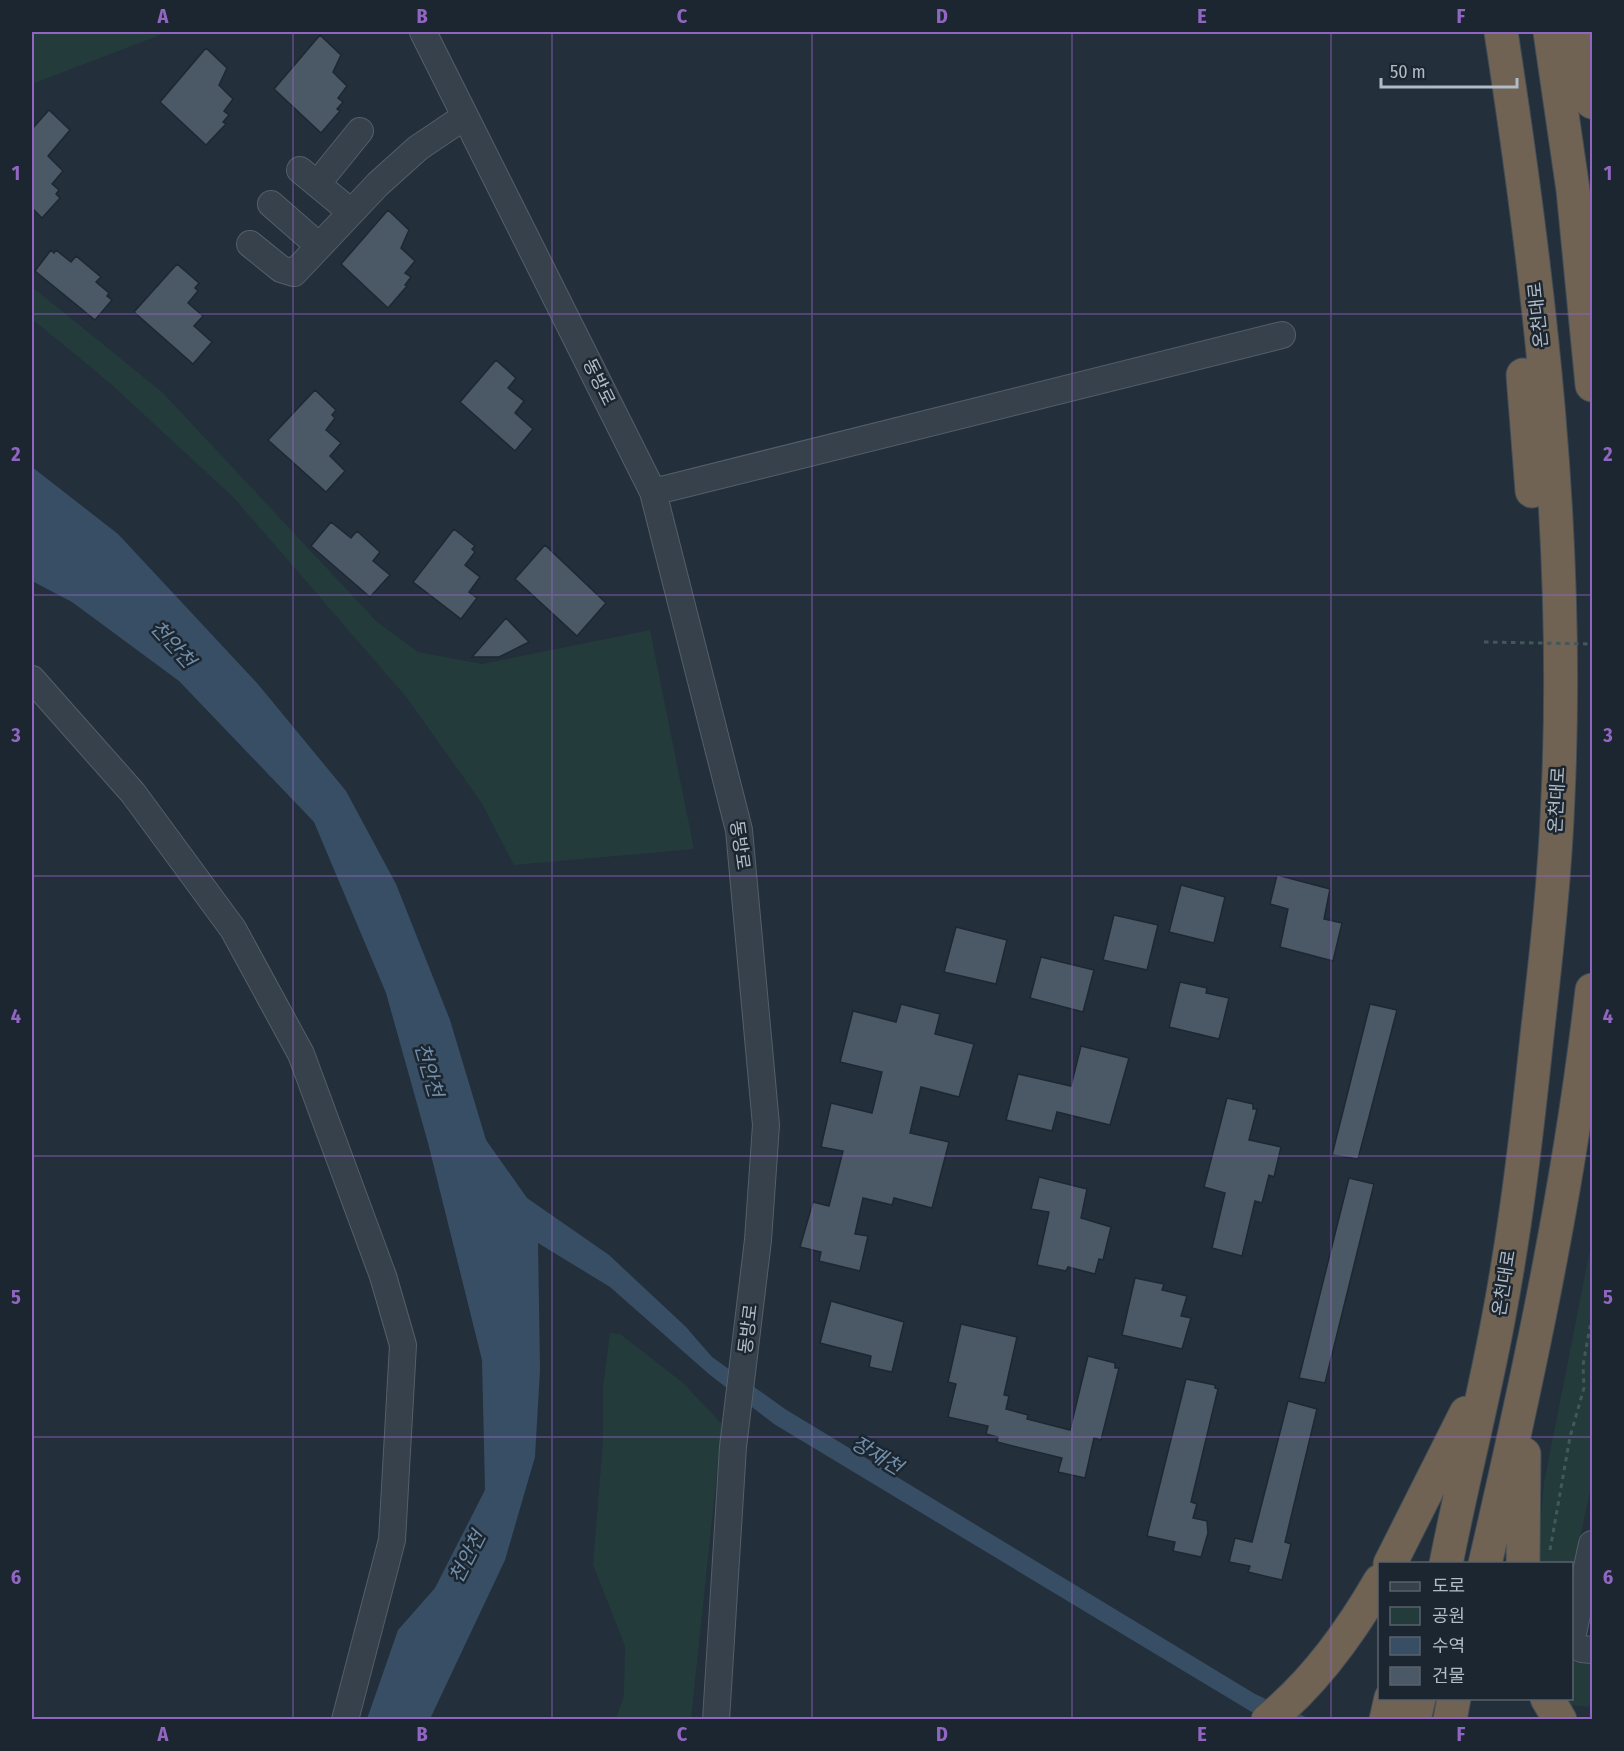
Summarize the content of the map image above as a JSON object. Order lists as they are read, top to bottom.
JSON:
{
  "streets": {
    "highway": ["온천대로"],
    "street": ["동방로"]
  },
  "water": ["천안천", "장재천"],
  "legend": [
    "도로",
    "공원",
    "수역",
    "건물"
  ],
  "scale_bar": "50 m",
  "grid": {
    "columns": [
      "A",
      "B",
      "C",
      "D",
      "E",
      "F"
    ],
    "rows": [
      "1",
      "2",
      "3",
      "4",
      "5",
      "6"
    ]
  }
}
